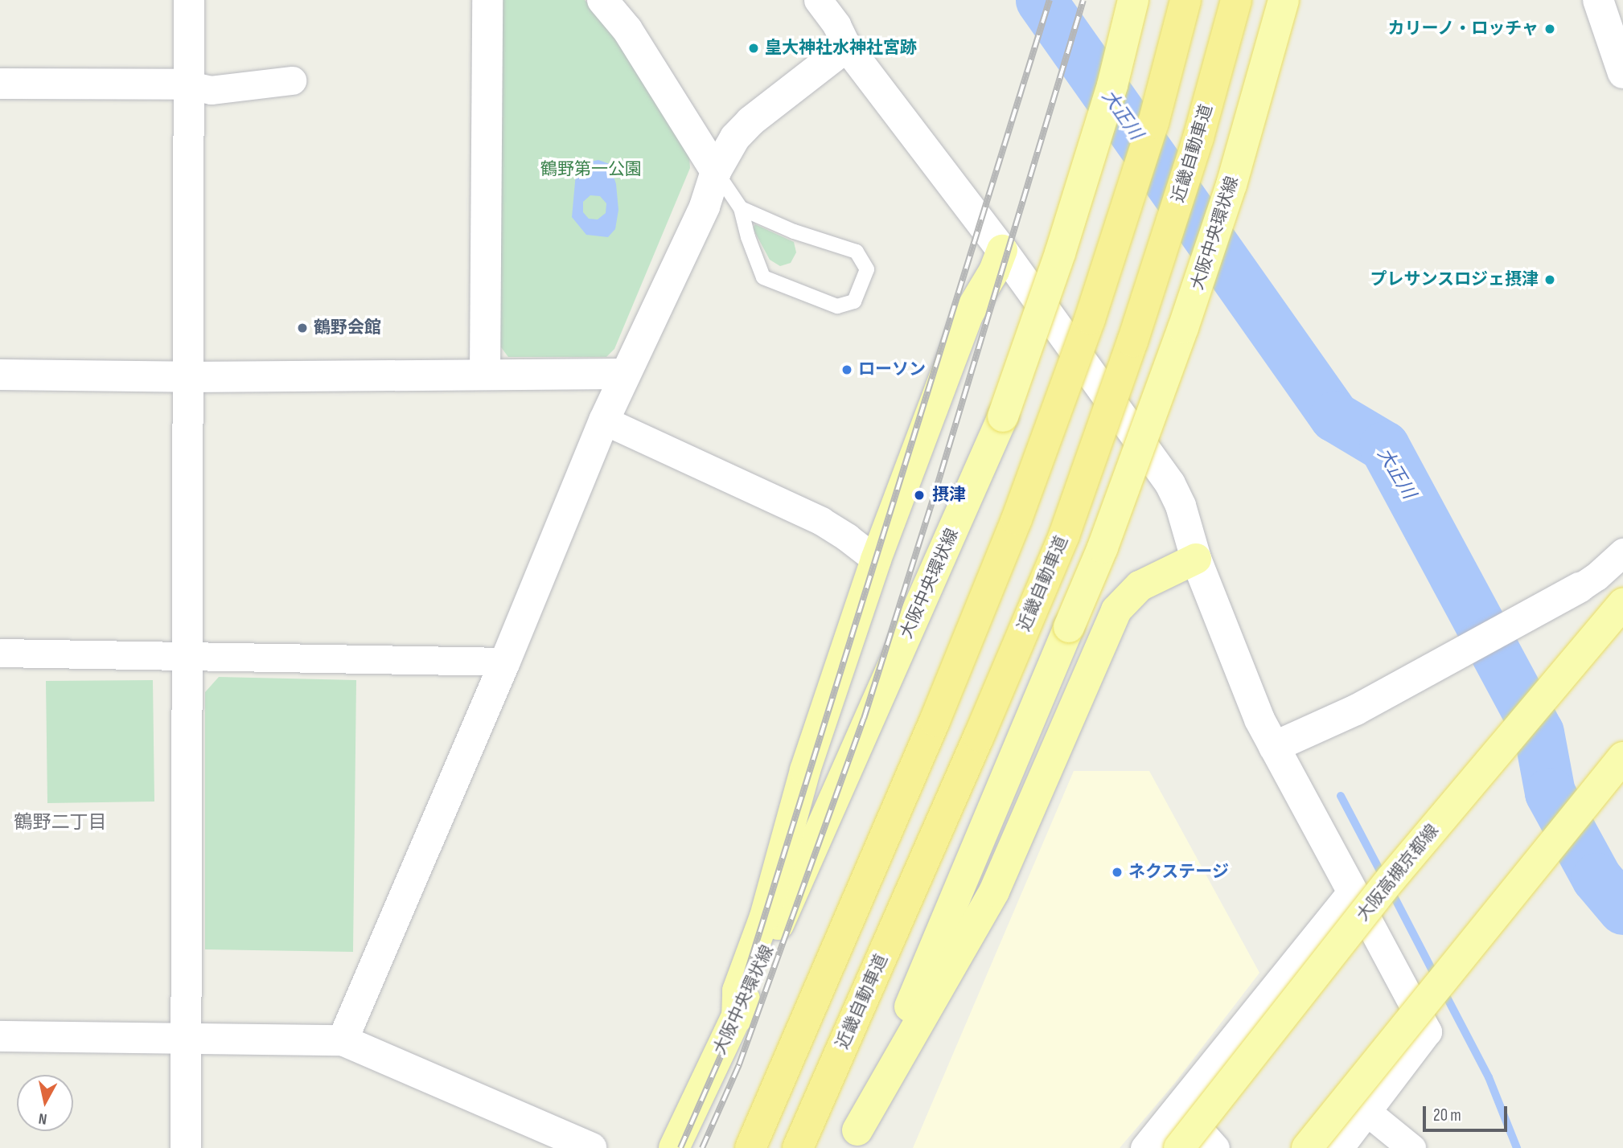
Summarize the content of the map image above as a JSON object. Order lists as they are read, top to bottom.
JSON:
{
  "streets": {
    "highway": ["近畿自動車道"],
    "main road": ["大阪中央環状線", "大阪高槻京都線"]
  },
  "districts": ["鶴野二丁目"],
  "water": ["大正川"],
  "parks": ["鶴野第一公園"],
  "places": [
    "カリーノ・ロッチャ",
    "皇大神社水神社宮跡",
    "プレサンスロジェ摂津",
    "鶴野会館",
    "ローソン",
    "摂津",
    "ネクステージ"
  ],
  "scale_bar": "20 m",
  "north": "bottom"
}
